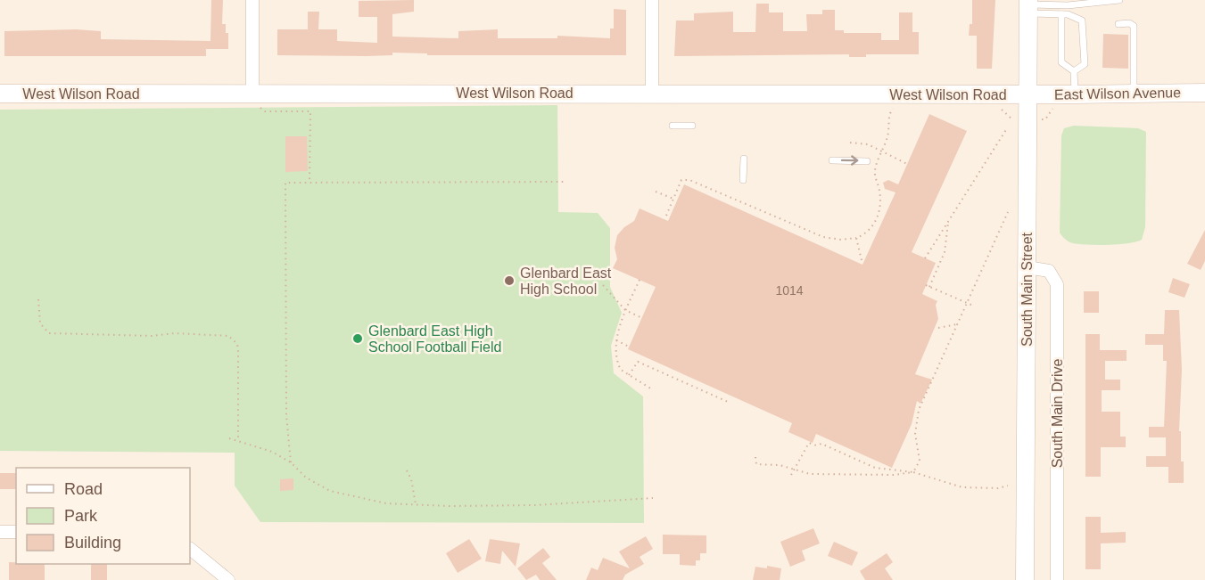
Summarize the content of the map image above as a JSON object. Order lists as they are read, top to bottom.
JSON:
{
  "streets": {
    "street": [
      "West Wilson Road",
      "East Wilson Avenue",
      "South Main Street",
      "South Main Drive"
    ]
  },
  "crossings": [
    ["West Wilson Road", "East Wilson Avenue"],
    ["West Wilson Road", "South Main Street"],
    ["East Wilson Avenue", "South Main Street"],
    ["South Main Street", "South Main Drive"]
  ],
  "places": ["Glenbard East High School", "Glenbard East High School Football Field"],
  "house_numbers": ["1014"],
  "legend": ["Road", "Park", "Building"]
}
